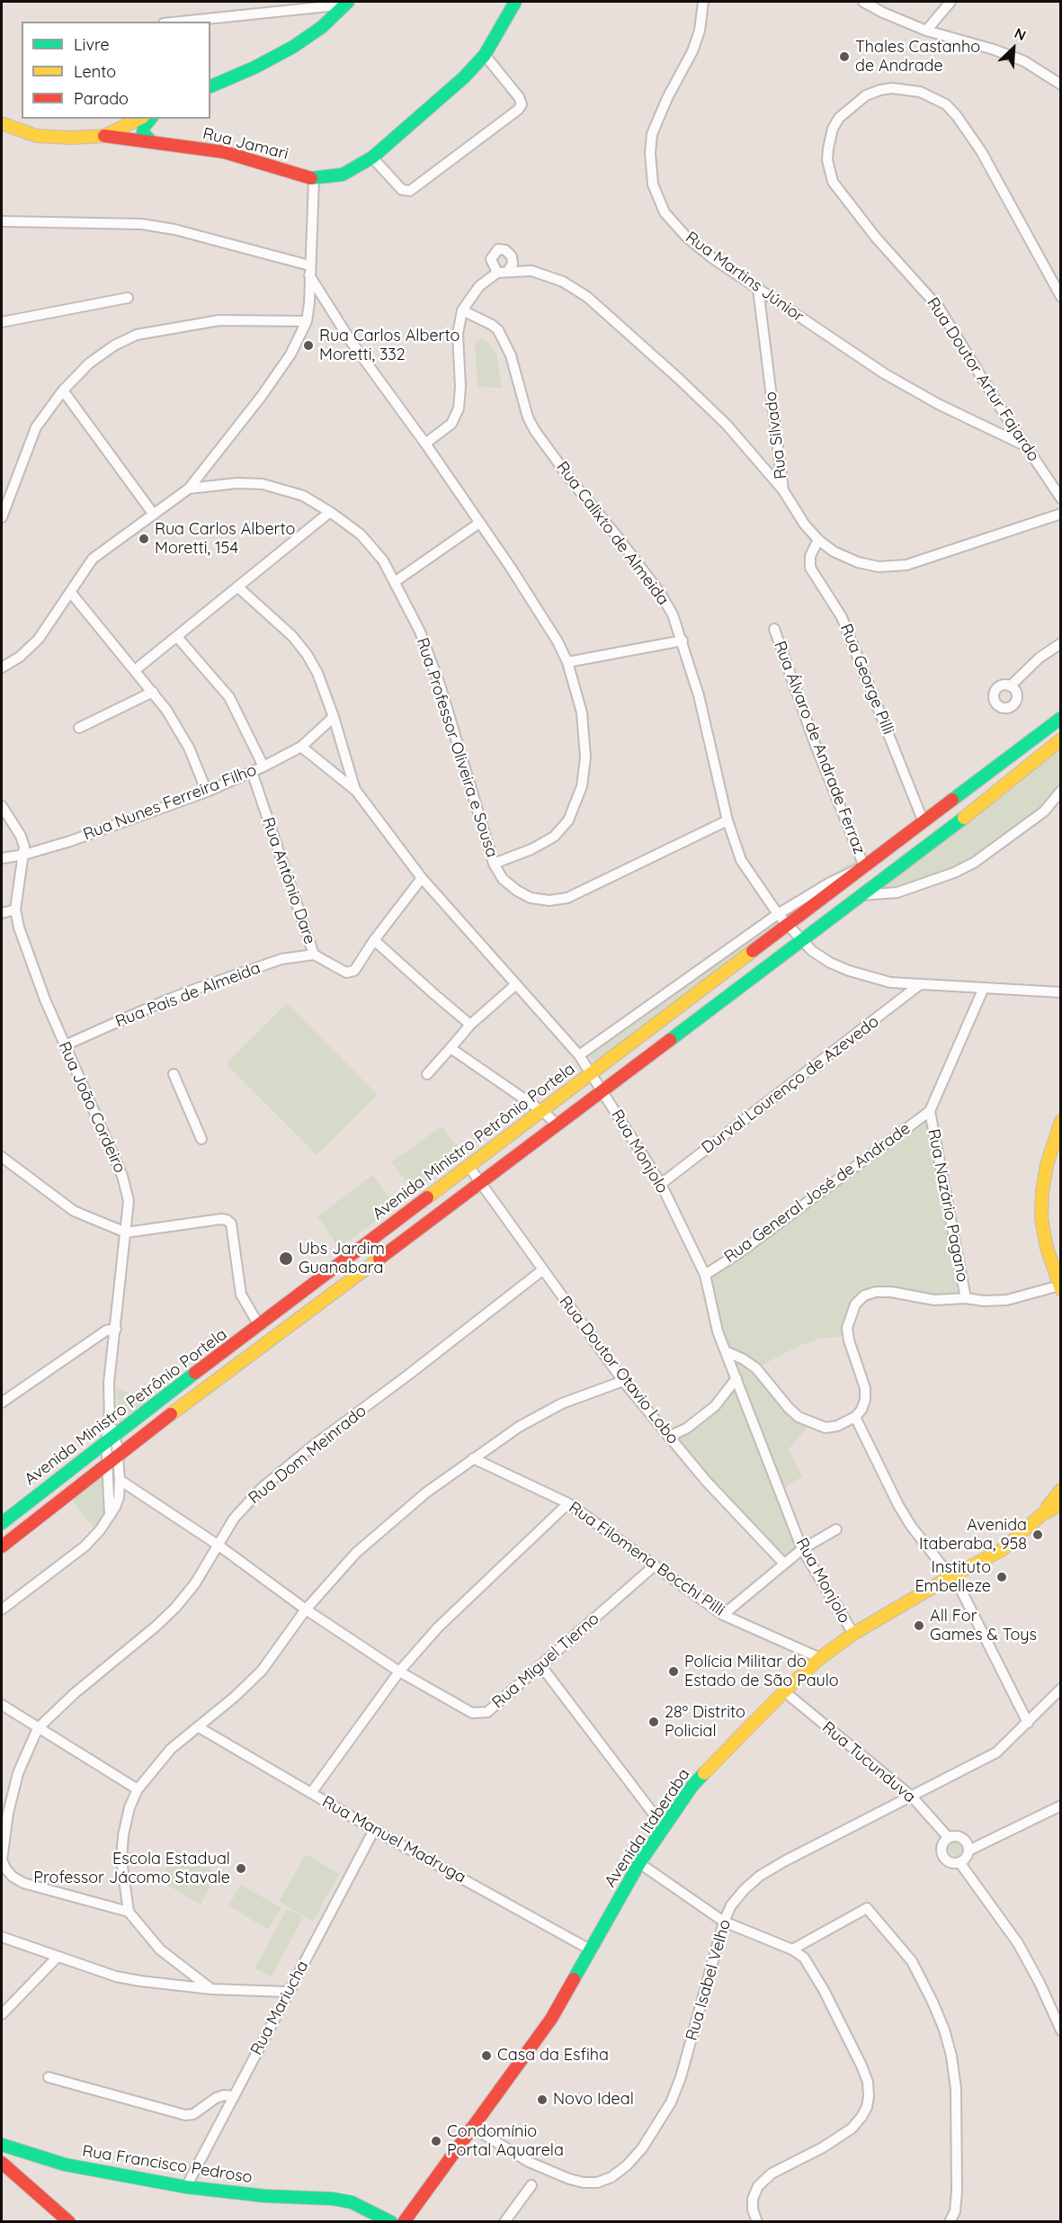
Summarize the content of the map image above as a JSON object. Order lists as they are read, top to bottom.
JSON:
{
  "streets": {
    "main road": [
      "Rua Jamari",
      "Avenida Ministro Petrônio Portela",
      "Avenida Itaberaba",
      "Rua Francisco Pedroso"
    ],
    "street": [
      "Rua Martins Júnior",
      "Rua Doutor Artur Fajardo",
      "Rua Silvado",
      "Rua Calixto de Almeida",
      "Rua George Pilli",
      "Rua Professor Oliveira e Sousa",
      "Rua Álvaro de Andrade Ferraz",
      "Rua Nunes Ferreira Filho",
      "Rua Antônio Dare",
      "Rua Pais de Almeida",
      "Durval Lourenço de Azevedo",
      "Rua João Cordeiro",
      "Rua Monjolo",
      "Rua General José de Andrade",
      "Rua Nazário Pagano",
      "Rua Doutor Otavio Lobo",
      "Rua Dom Meinrado",
      "Rua Filomena Bocchi Pilli",
      "Rua Miguel Tierno",
      "Rua Tucunduva",
      "Rua Manuel Madruga",
      "Rua Isabel Velho",
      "Rua Mariucha"
    ]
  },
  "crossings": [
    ["Rua Martins Júnior", "Rua Doutor Artur Fajardo"],
    ["Rua Martins Júnior", "Rua Silvado"],
    ["Rua Silvado", "Rua George Pilli"],
    ["Rua Calixto de Almeida", "Rua Professor Oliveira e Sousa"],
    ["Rua Calixto de Almeida", "Durval Lourenço de Azevedo"],
    ["Rua Calixto de Almeida", "Avenida Ministro Petrônio Portela"],
    ["Rua Calixto de Almeida", "Rua Nazário Pagano"],
    ["Rua George Pilli", "Avenida Ministro Petrônio Portela"],
    ["Rua Álvaro de Andrade Ferraz", "Avenida Ministro Petrônio Portela"],
    ["Rua Nunes Ferreira Filho", "Rua Antônio Dare"],
    ["Rua Nunes Ferreira Filho", "Rua João Cordeiro"],
    ["Rua Nunes Ferreira Filho", "Rua Monjolo"],
    ["Rua Antônio Dare", "Rua Pais de Almeida"],
    ["Rua Pais de Almeida", "Rua João Cordeiro"],
    ["Durval Lourenço de Azevedo", "Rua Monjolo"],
    ["Rua João Cordeiro", "Avenida Ministro Petrônio Portela"],
    ["Rua João Cordeiro", "Rua Miguel Tierno"],
    ["Avenida Ministro Petrônio Portela", "Rua Monjolo"],
    ["Avenida Ministro Petrônio Portela", "Rua Doutor Otavio Lobo"],
    ["Rua Monjolo", "Rua General José de Andrade"],
    ["Rua Monjolo", "Avenida Itaberaba"],
    ["Rua General José de Andrade", "Rua Nazário Pagano"],
    ["Rua Doutor Otavio Lobo", "Rua Dom Meinrado"],
    ["Rua Dom Meinrado", "Rua Miguel Tierno"],
    ["Rua Filomena Bocchi Pilli", "Rua Miguel Tierno"],
    ["Rua Filomena Bocchi Pilli", "Avenida Itaberaba"],
    ["Rua Tucunduva", "Avenida Itaberaba"],
    ["Rua Tucunduva", "Rua Isabel Velho"],
    ["Avenida Itaberaba", "Rua Manuel Madruga"],
    ["Avenida Itaberaba", "Rua Isabel Velho"],
    ["Rua Manuel Madruga", "Rua Mariucha"],
    ["Rua Mariucha", "Rua Francisco Pedroso"]
  ],
  "places": [
    "Thales Castanho de Andrade",
    "Rua Carlos Alberto Moretti, 332",
    "Rua Carlos Alberto Moretti, 154",
    "Ubs Jardim Guanabara",
    "Avenida Itaberaba, 958",
    "Instituto Embelleze",
    "All For Games & Toys",
    "Polícia Militar do Estado de São Paulo",
    "28º Distrito Policial",
    "Escola Estadual Professor Jácomo Stavale",
    "Casa da Esfiha",
    "Novo Ideal",
    "Condomínio Portal Aquarela"
  ],
  "legend": ["Livre", "Lento", "Parado"],
  "north": "top right"
}
